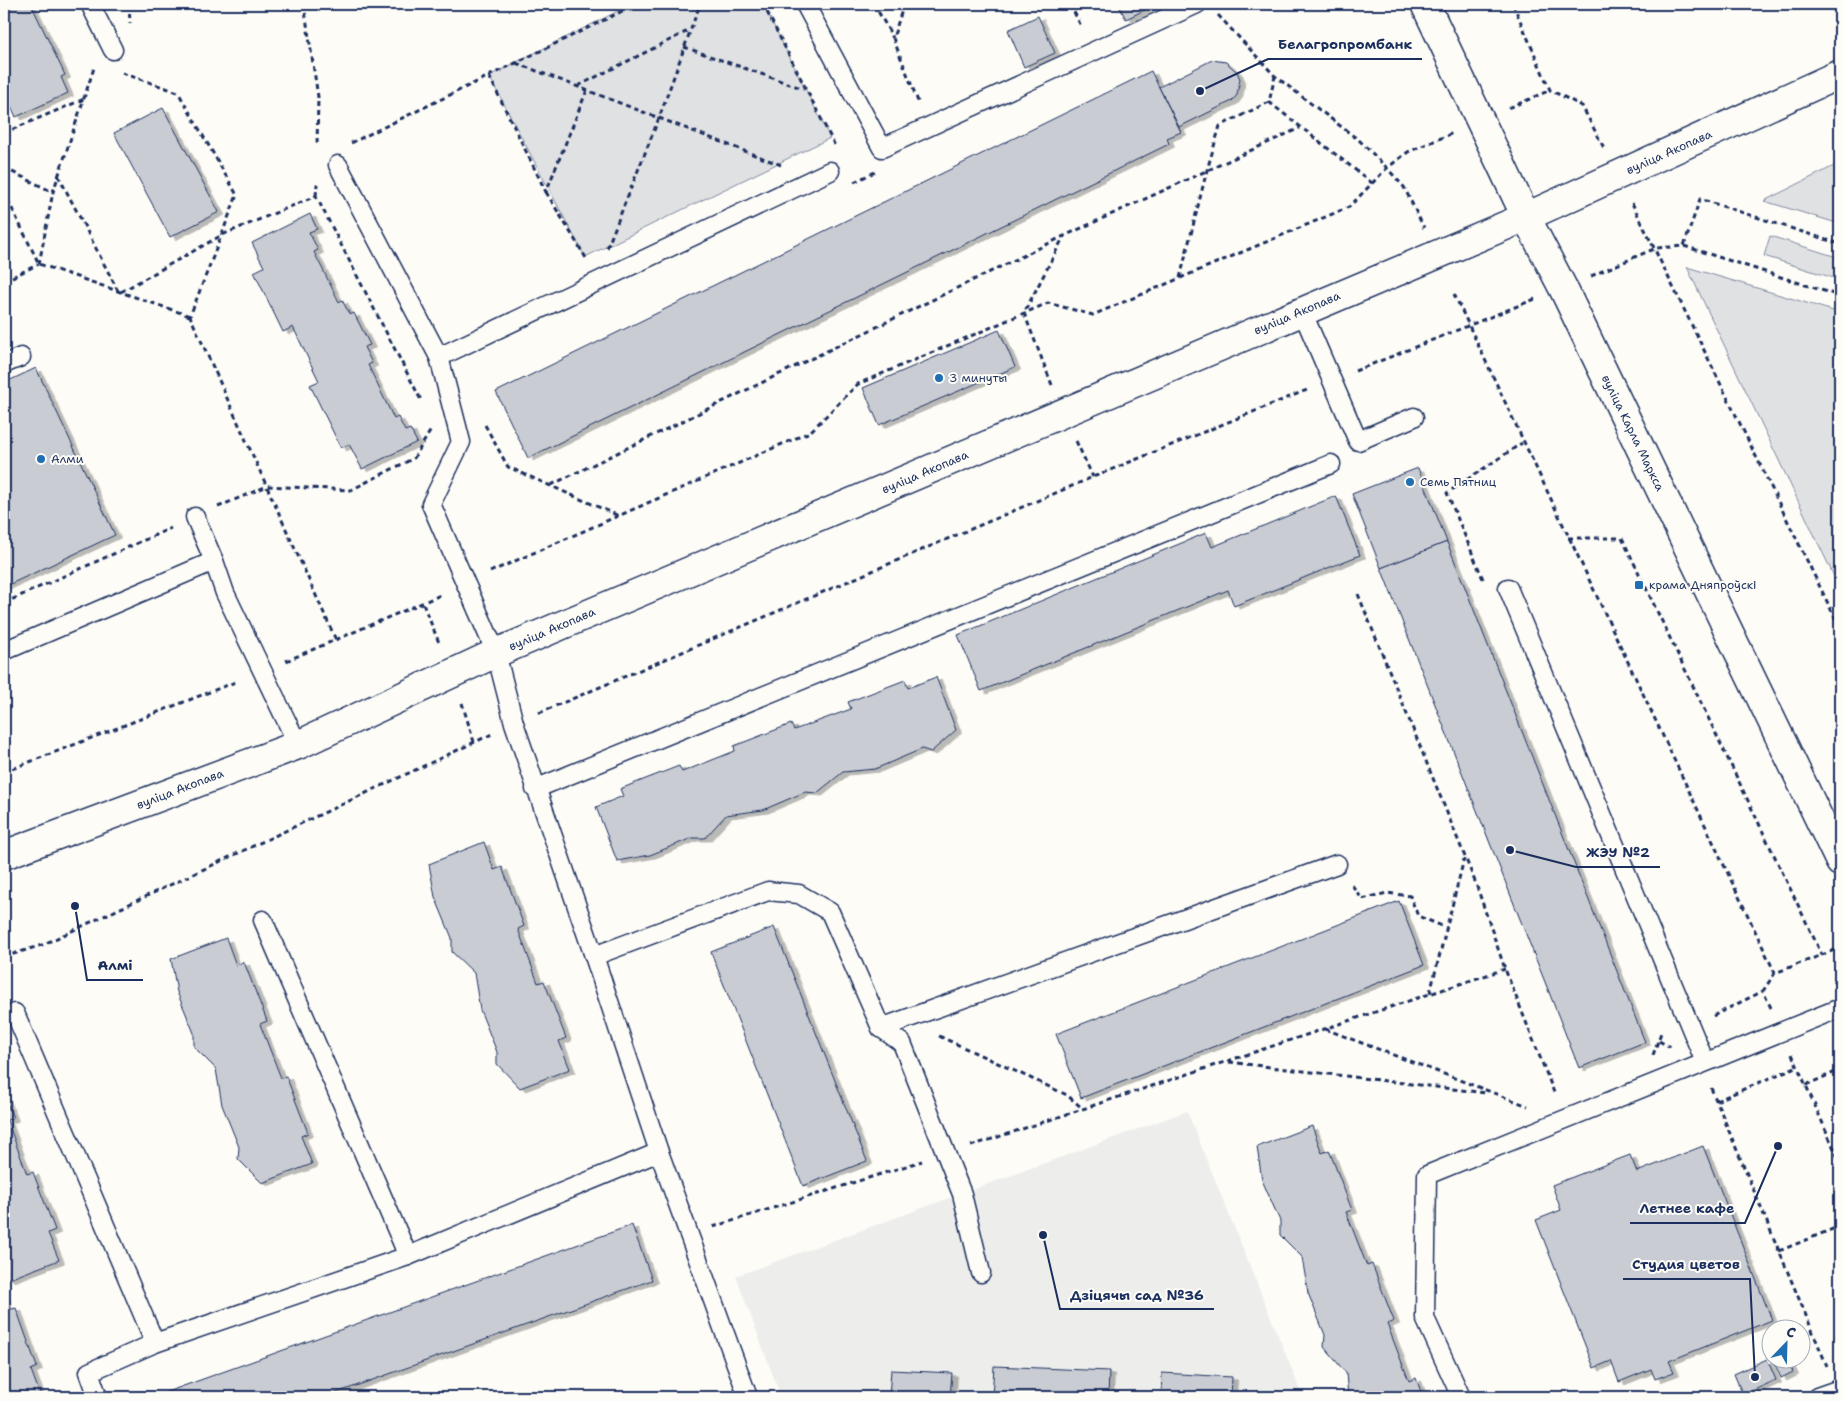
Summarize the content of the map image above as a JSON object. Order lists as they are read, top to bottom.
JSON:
{
  "streets": {
    "main road": ["вуліца Акопава", "вуліца Карла Маркса"]
  },
  "crossings": [
    ["вуліца Акопава", "вуліца Карла Маркса"]
  ],
  "places": {
    "other": [
      "Белагропромбанк",
      "3 минуты",
      "Алми",
      "Семь Пятниц",
      "ЖЭУ №2",
      "Алмі",
      "Летнее кафе",
      "Дзіцячы сад №36",
      "Студия цветов"
    ],
    "transit": ["крама Дняпроўскі"]
  },
  "north": "top right"
}
